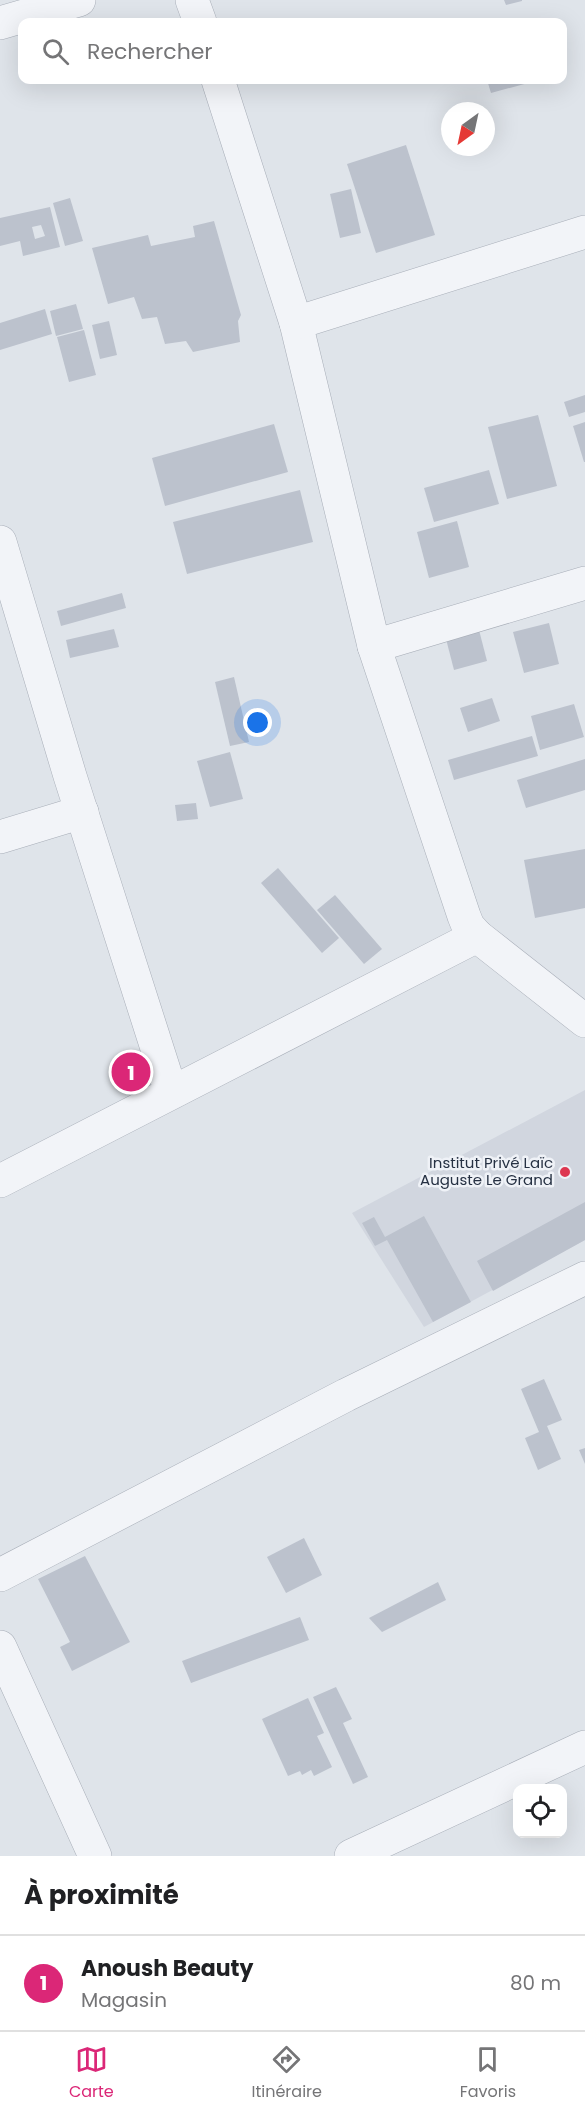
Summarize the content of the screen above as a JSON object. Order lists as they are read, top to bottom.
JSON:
{
  "places": ["Institut Privé Laïc Auguste Le Grand"],
  "north": "bottom left",
  "page": {
    "search": "Rechercher",
    "pins": "1",
    "heading": "À proximité",
    "list": [
      {
        "mark": "1",
        "name": "Anoush Beauty",
        "note": "Magasin",
        "value": "80 m"
      }
    ],
    "nav": ["Carte", "Itinéraire", "Favoris"]
  }
}
